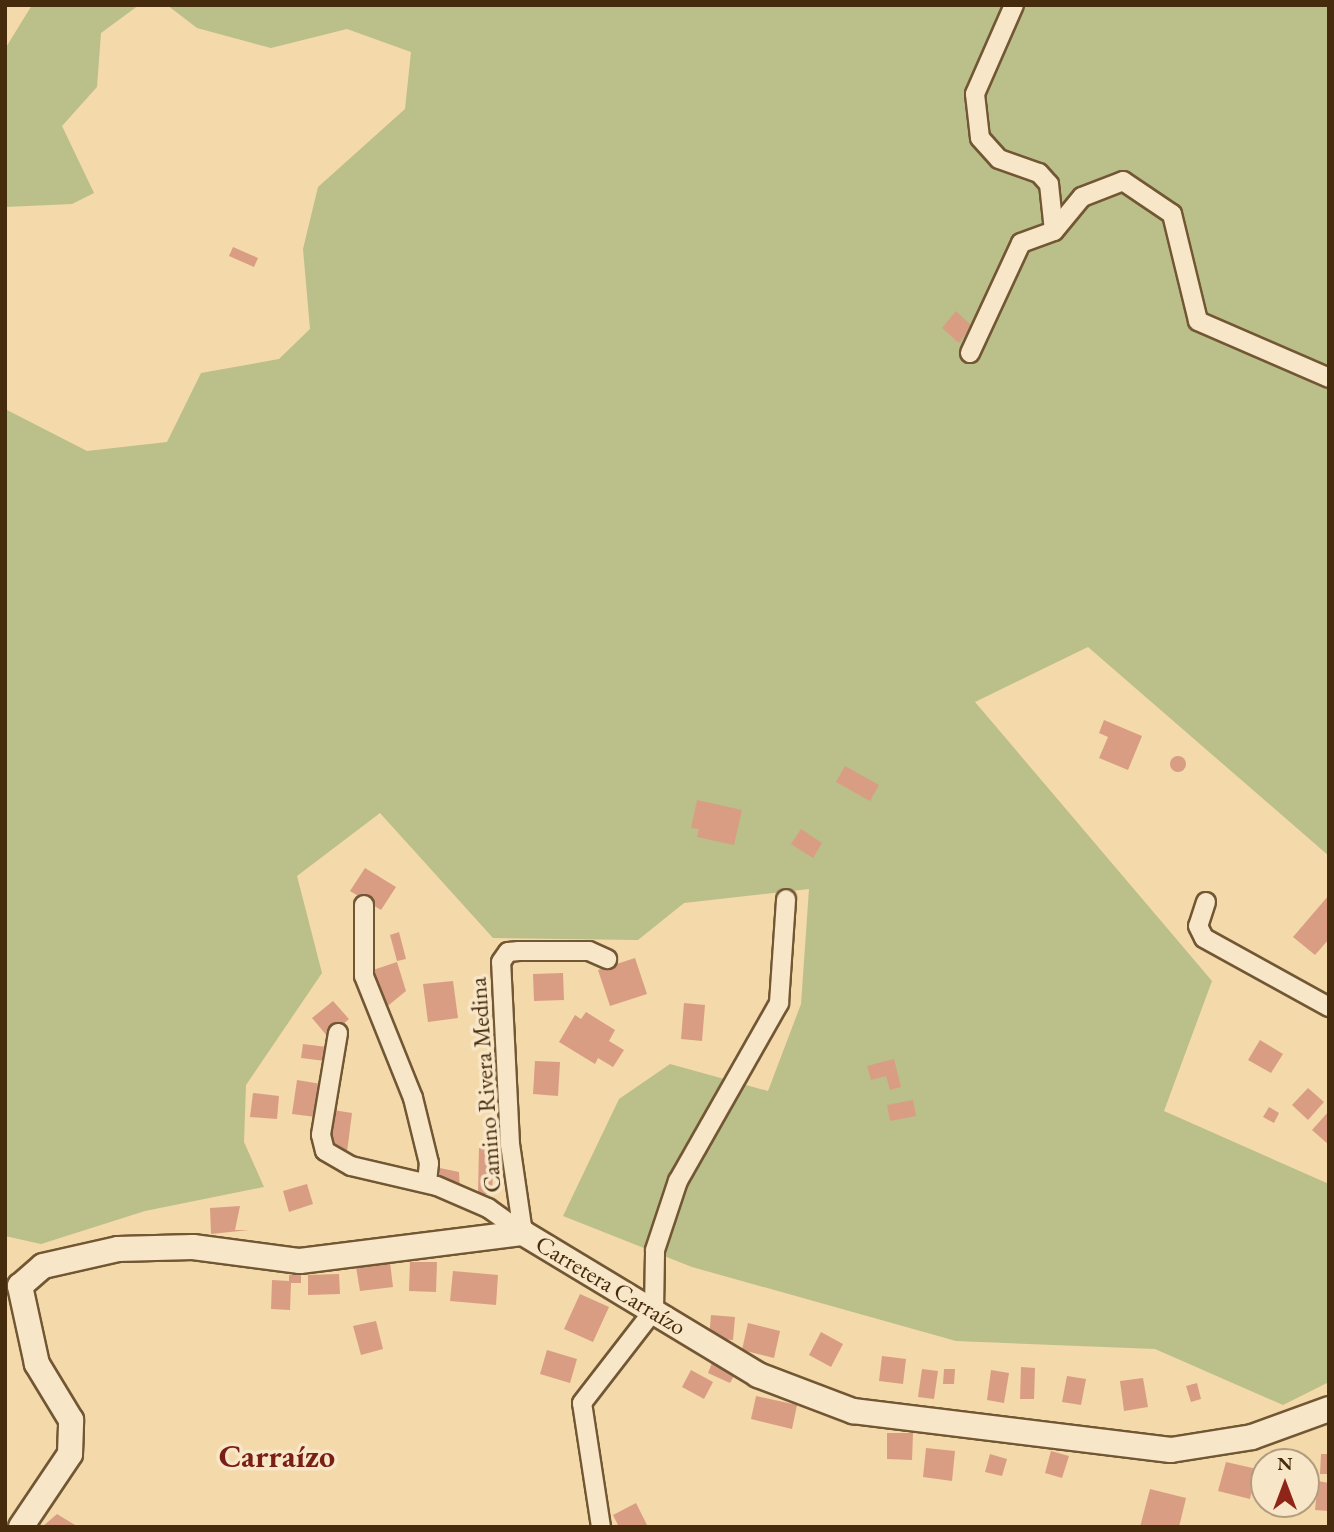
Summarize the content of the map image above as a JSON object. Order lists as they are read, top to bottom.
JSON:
{
  "streets": {
    "street": ["Camino Rivera Medina", "Carretera Carraízo"]
  },
  "crossings": [
    ["Camino Rivera Medina", "Carretera Carraízo"]
  ],
  "districts": ["Carraízo"],
  "north": "top"
}
